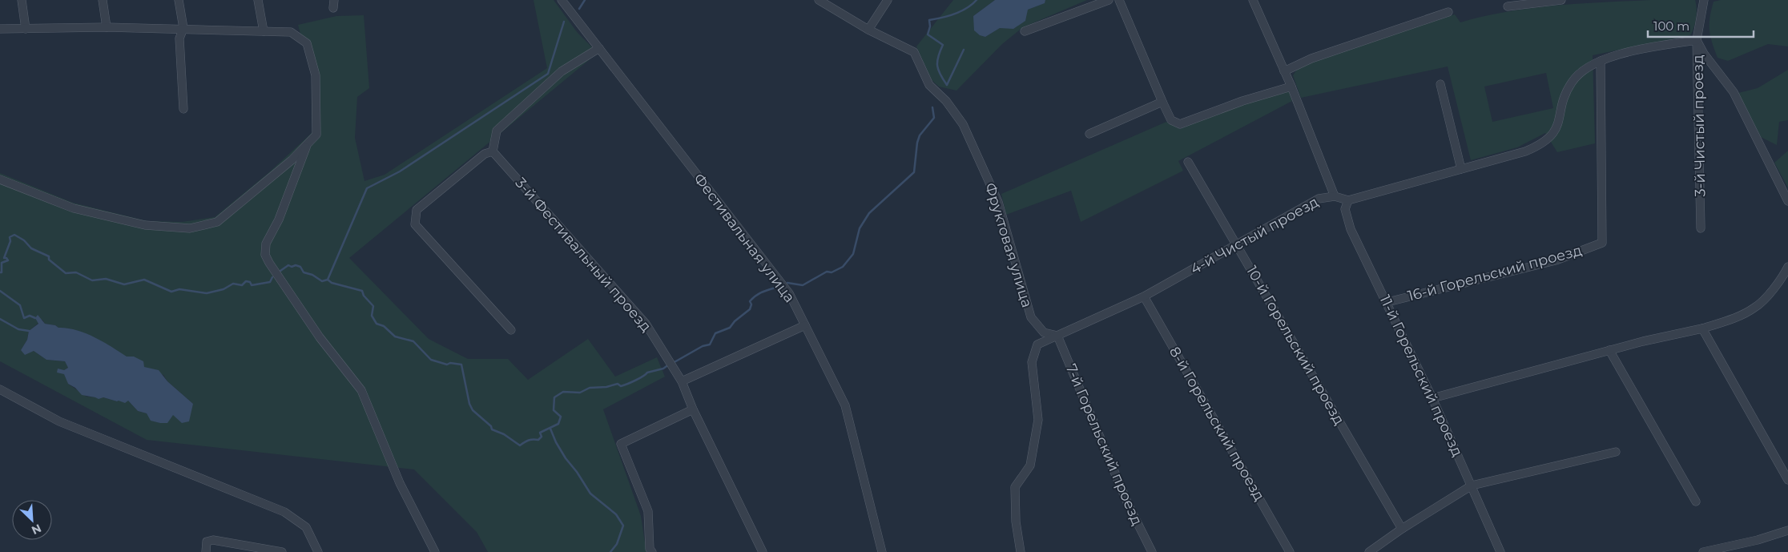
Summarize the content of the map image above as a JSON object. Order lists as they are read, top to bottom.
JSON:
{
  "streets": {
    "street": [
      "3-й Чистый проезд",
      "4-й Чистый проезд",
      "Фестивальная улица",
      "Фруктовая улица",
      "3-й Фестивальный проезд",
      "16-й Горельский проезд",
      "10-й Горельский проезд",
      "11-й Горельский проезд",
      "8-й Горельский проезд",
      "7-й Горельский проезд"
    ]
  },
  "crossings": [
    ["4-й Чистый проезд", "Фруктовая улица"],
    ["4-й Чистый проезд", "10-й Горельский проезд"],
    ["4-й Чистый проезд", "11-й Горельский проезд"],
    ["4-й Чистый проезд", "8-й Горельский проезд"],
    ["4-й Чистый проезд", "7-й Горельский проезд"],
    ["Фруктовая улица", "7-й Горельский проезд"],
    ["16-й Горельский проезд", "11-й Горельский проезд"]
  ],
  "scale_bar": "100 m",
  "north": "bottom right"
}
